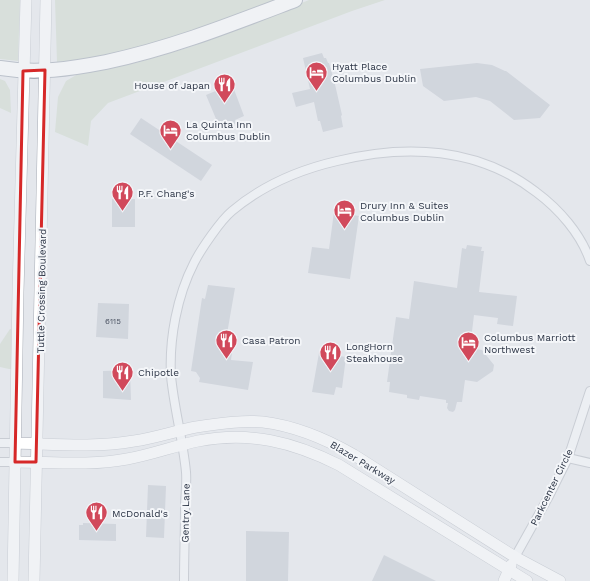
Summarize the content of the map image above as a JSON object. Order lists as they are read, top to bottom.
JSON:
{
  "streets": {
    "street": [
      "Tuttle Crossing Boulevard",
      "Blazer Parkway",
      "Parkcenter Circle",
      "Gentry Lane"
    ]
  },
  "crossings": [
    ["Tuttle Crossing Boulevard", "Blazer Parkway"],
    ["Blazer Parkway", "Parkcenter Circle"],
    ["Blazer Parkway", "Gentry Lane"]
  ],
  "places": {
    "hotel": [
      "Hyatt Place Columbus Dublin",
      "La Quinta Inn Columbus Dublin",
      "Drury Inn & Suites Columbus Dublin",
      "Columbus Marriott Northwest"
    ],
    "restaurant": [
      "House of Japan",
      "P.F. Chang's",
      "Casa Patron",
      "LongHorn Steakhouse",
      "Chipotle",
      "McDonald's"
    ]
  },
  "house_numbers": ["6115"]
}
